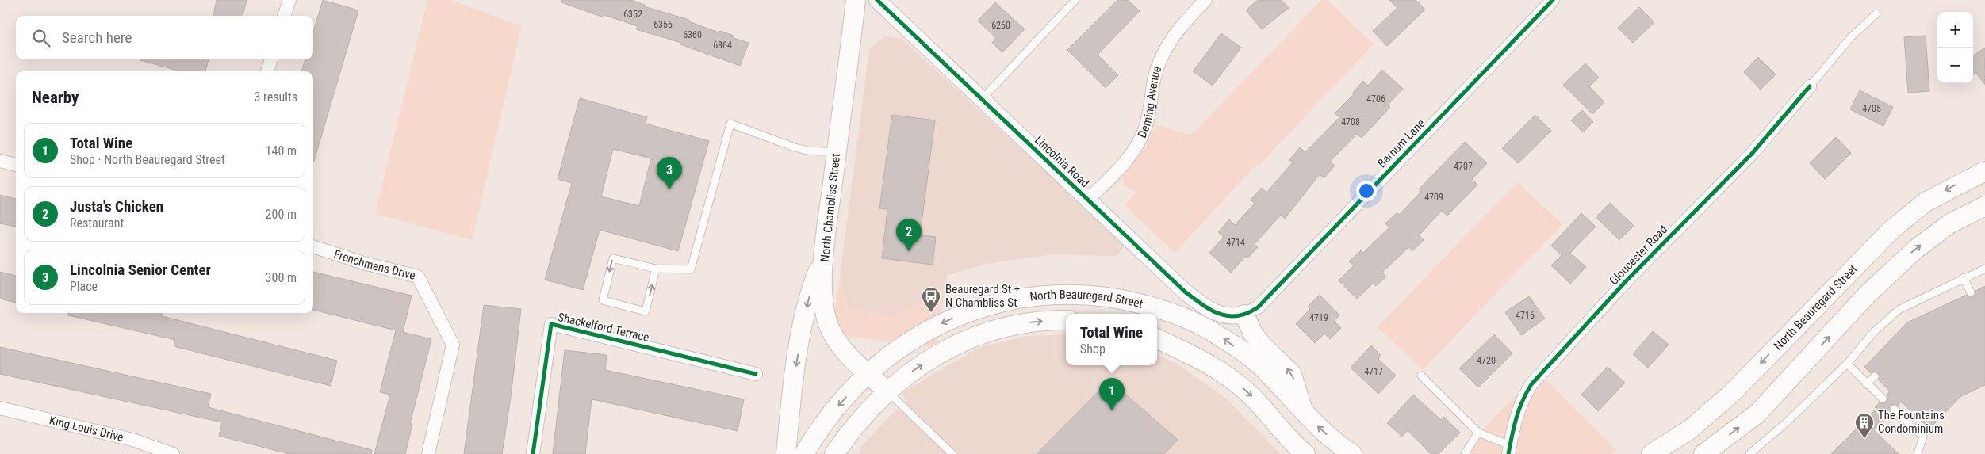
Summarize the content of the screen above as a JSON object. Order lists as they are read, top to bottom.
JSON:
{
  "streets": {
    "main road": ["North Chambliss Street", "North Beauregard Street"],
    "street": [
      "Deming Avenue",
      "Barnum Lane",
      "Lincolnia Road",
      "Gloucester Road",
      "Frenchmens Drive",
      "Shackelford Terrace",
      "King Louis Drive"
    ]
  },
  "crossings": [
    ["Deming Avenue", "Lincolnia Road"],
    ["Barnum Lane", "Lincolnia Road"],
    ["North Chambliss Street", "North Beauregard Street"]
  ],
  "places": {
    "bus stop": ["Beauregard St + N Chambliss St"],
    "building": ["The Fountains Condominium"]
  },
  "house_numbers": [
    "6352",
    "6356",
    "6260",
    "6360",
    "6364",
    "4706",
    "4705",
    "4708",
    "4707",
    "4709",
    "4714",
    "4716",
    "4719",
    "4720",
    "4717"
  ],
  "page": {
    "map_buttons": ["+", "−"],
    "search": "Search here",
    "heading": ["Nearby", "3 results"],
    "list": [
      {
        "mark": "1",
        "name": "Total Wine",
        "note": "Shop · North Beauregard Street",
        "value": "140 m"
      },
      {
        "mark": "2",
        "name": "Justa's Chicken",
        "note": "Restaurant",
        "value": "200 m"
      },
      {
        "mark": "3",
        "name": "Lincolnia Senior Center",
        "note": "Place",
        "value": "300 m"
      }
    ],
    "pins": ["3", "2", "1"],
    "popup": ["Total Wine", "Shop"]
  }
}
